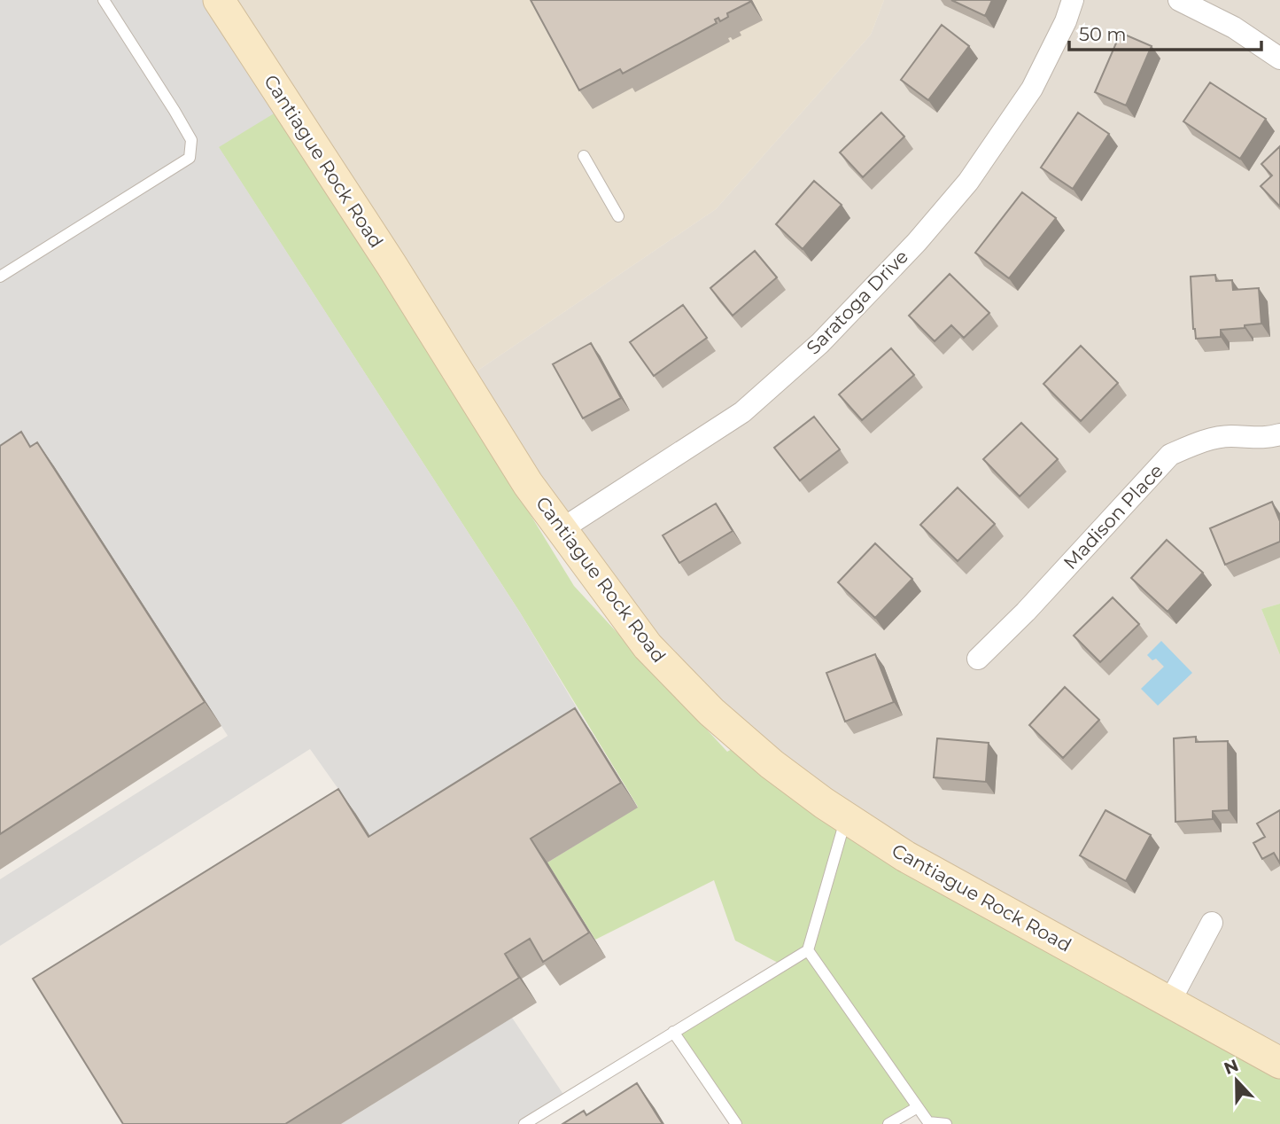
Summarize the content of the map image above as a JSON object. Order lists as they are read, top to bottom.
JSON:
{
  "streets": {
    "main road": ["Cantiague Rock Road"],
    "street": ["Saratoga Drive", "Madison Place"]
  },
  "crossings": [
    ["Cantiague Rock Road", "Saratoga Drive"]
  ],
  "scale_bar": "50 m",
  "north": "top"
}
